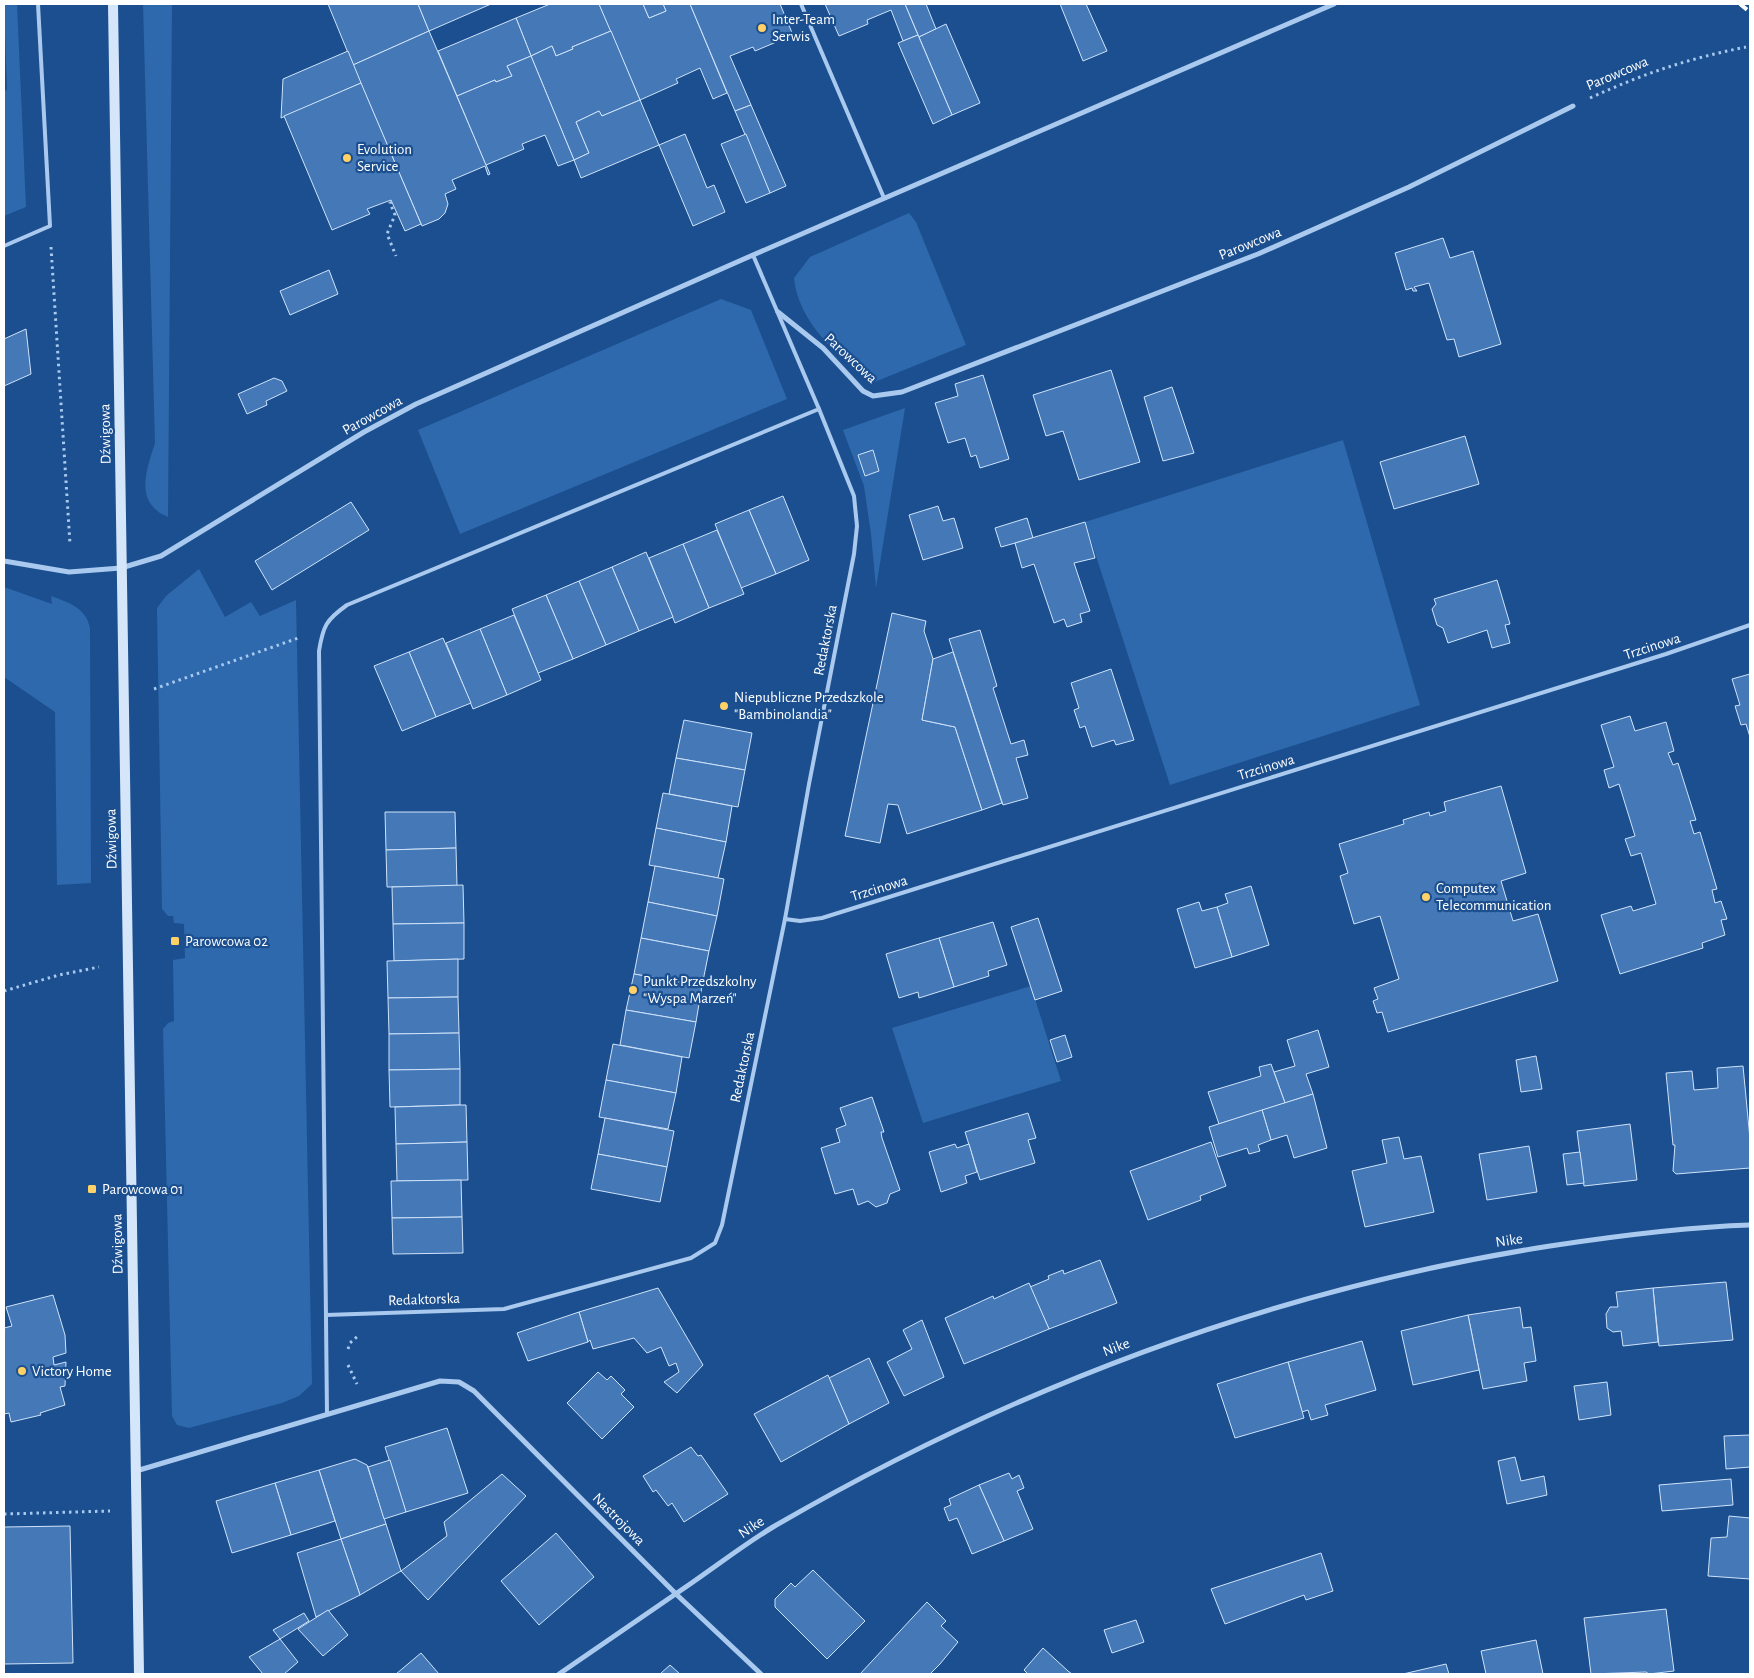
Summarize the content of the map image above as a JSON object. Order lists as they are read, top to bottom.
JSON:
{
  "streets": {
    "main road": ["Dźwigowa"],
    "street": ["Parowcowa", "Nike", "Nastrojowa"],
    "lane": ["Redaktorska", "Trzcinowa"]
  },
  "crossings": [
    ["Parowcowa", "Dźwigowa"],
    ["Parowcowa", "Redaktorska"],
    ["Redaktorska", "Trzcinowa"],
    ["Nike", "Nastrojowa"]
  ],
  "places": {
    "other": [
      "Inter-Team Serwis",
      "Evolution Service",
      "Niepubliczne Przedszkole \"Bambinolandia\"",
      "Computex Telecommunication",
      "Punkt Przedszkolny \"Wyspa Marzeń\"",
      "Victory Home"
    ],
    "transit": ["Parowcowa 02", "Parowcowa 01"]
  }
}
